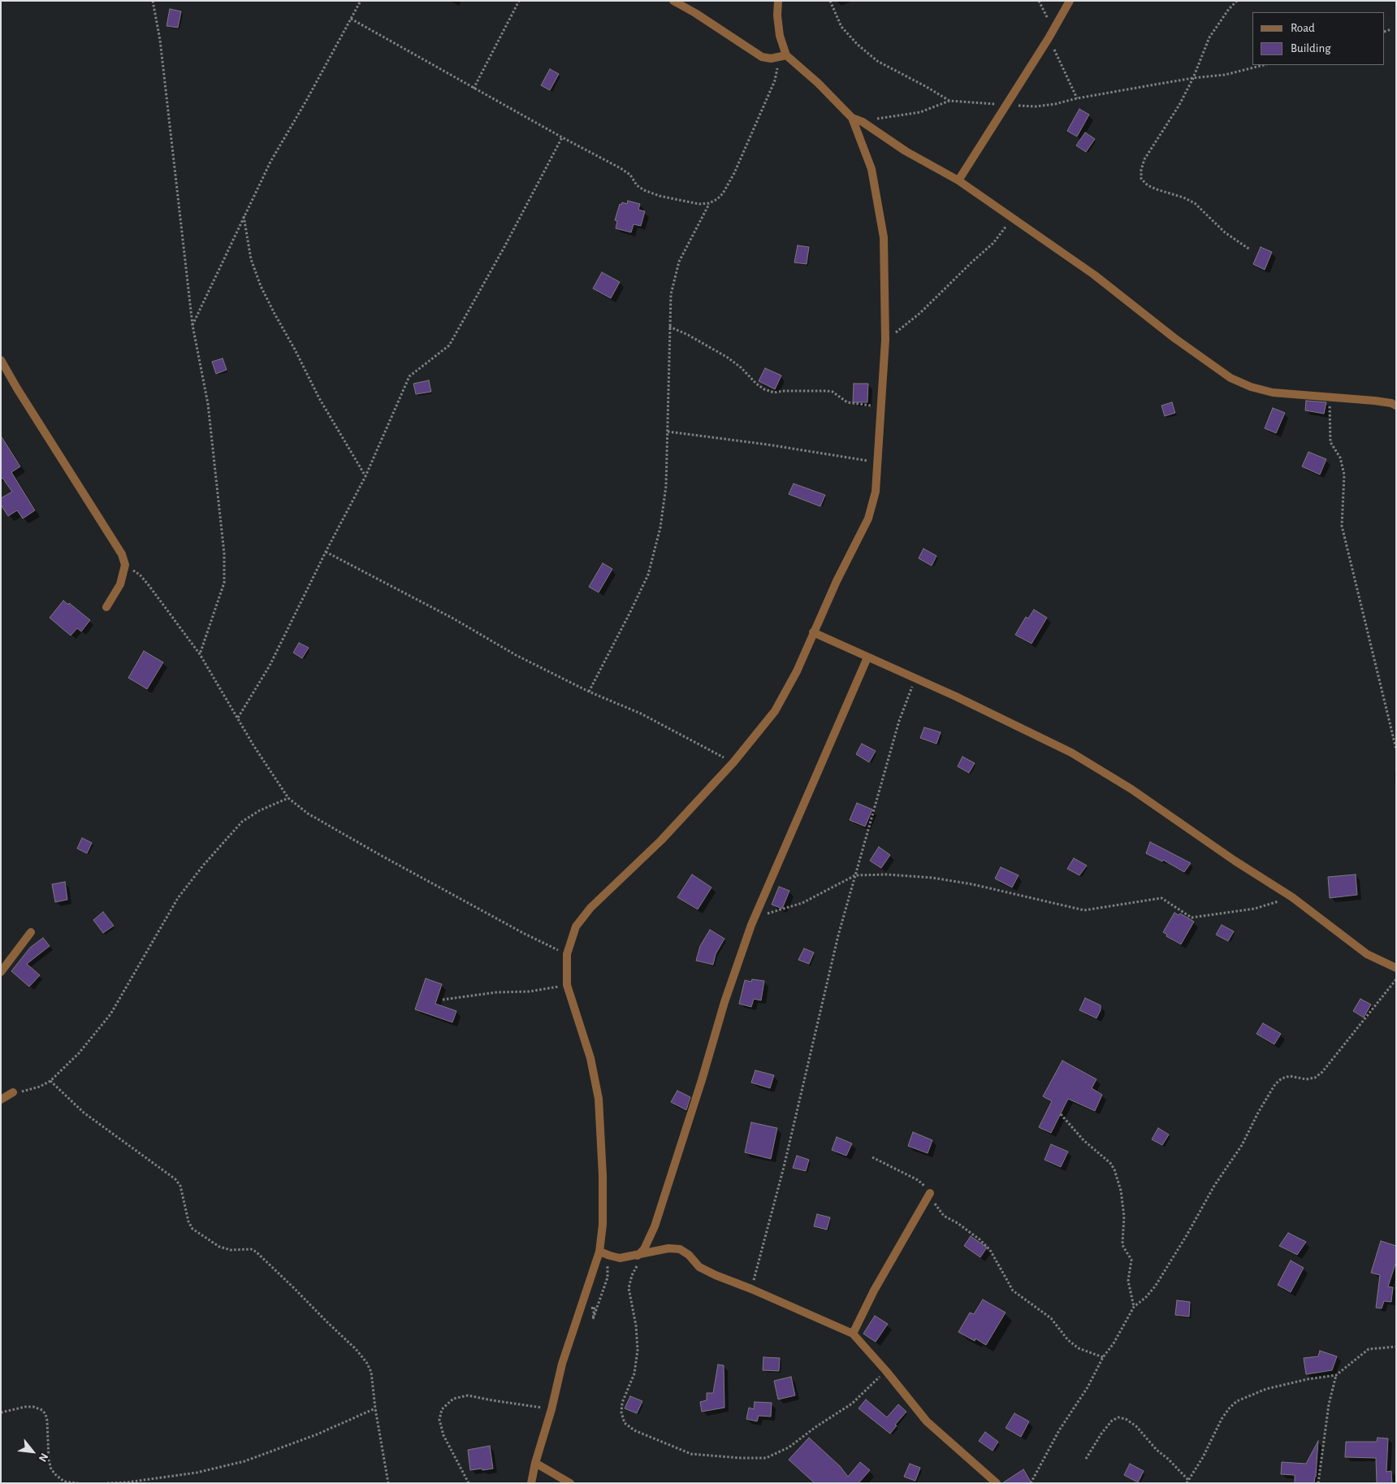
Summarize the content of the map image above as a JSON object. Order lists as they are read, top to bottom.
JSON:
{
  "legend": ["Road", "Building"],
  "north": "bottom right"
}
